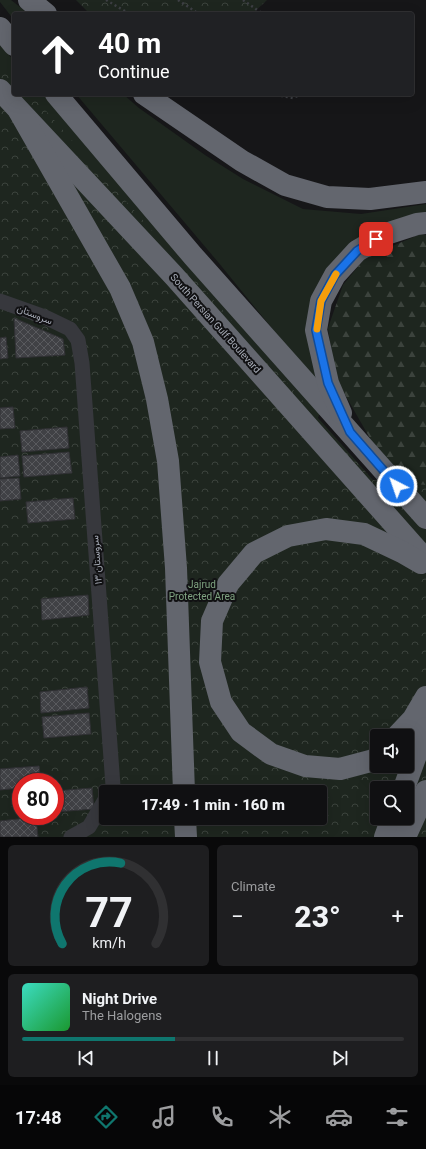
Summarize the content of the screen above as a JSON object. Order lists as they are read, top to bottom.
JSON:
{
  "streets": {
    "highway": ["South Persian Gulf Boulevard"],
    "street": ["سروستان", "سروستان ۱۳"]
  },
  "crossings": [
    ["سروستان", "سروستان ۱۳"]
  ],
  "parks": ["Jajrud Protected Area"],
  "page": {
    "turn": ["40 m", "Continue"],
    "limit": "80",
    "trip": "17:49 · 1 min · 160 m",
    "tile": "Climate",
    "heat": ["−", "23°", "+"],
    "song": ["Night Drive", "The Halogens"],
    "tabs": "17:48",
    "gauge": ["77", "km/h"]
  }
}
